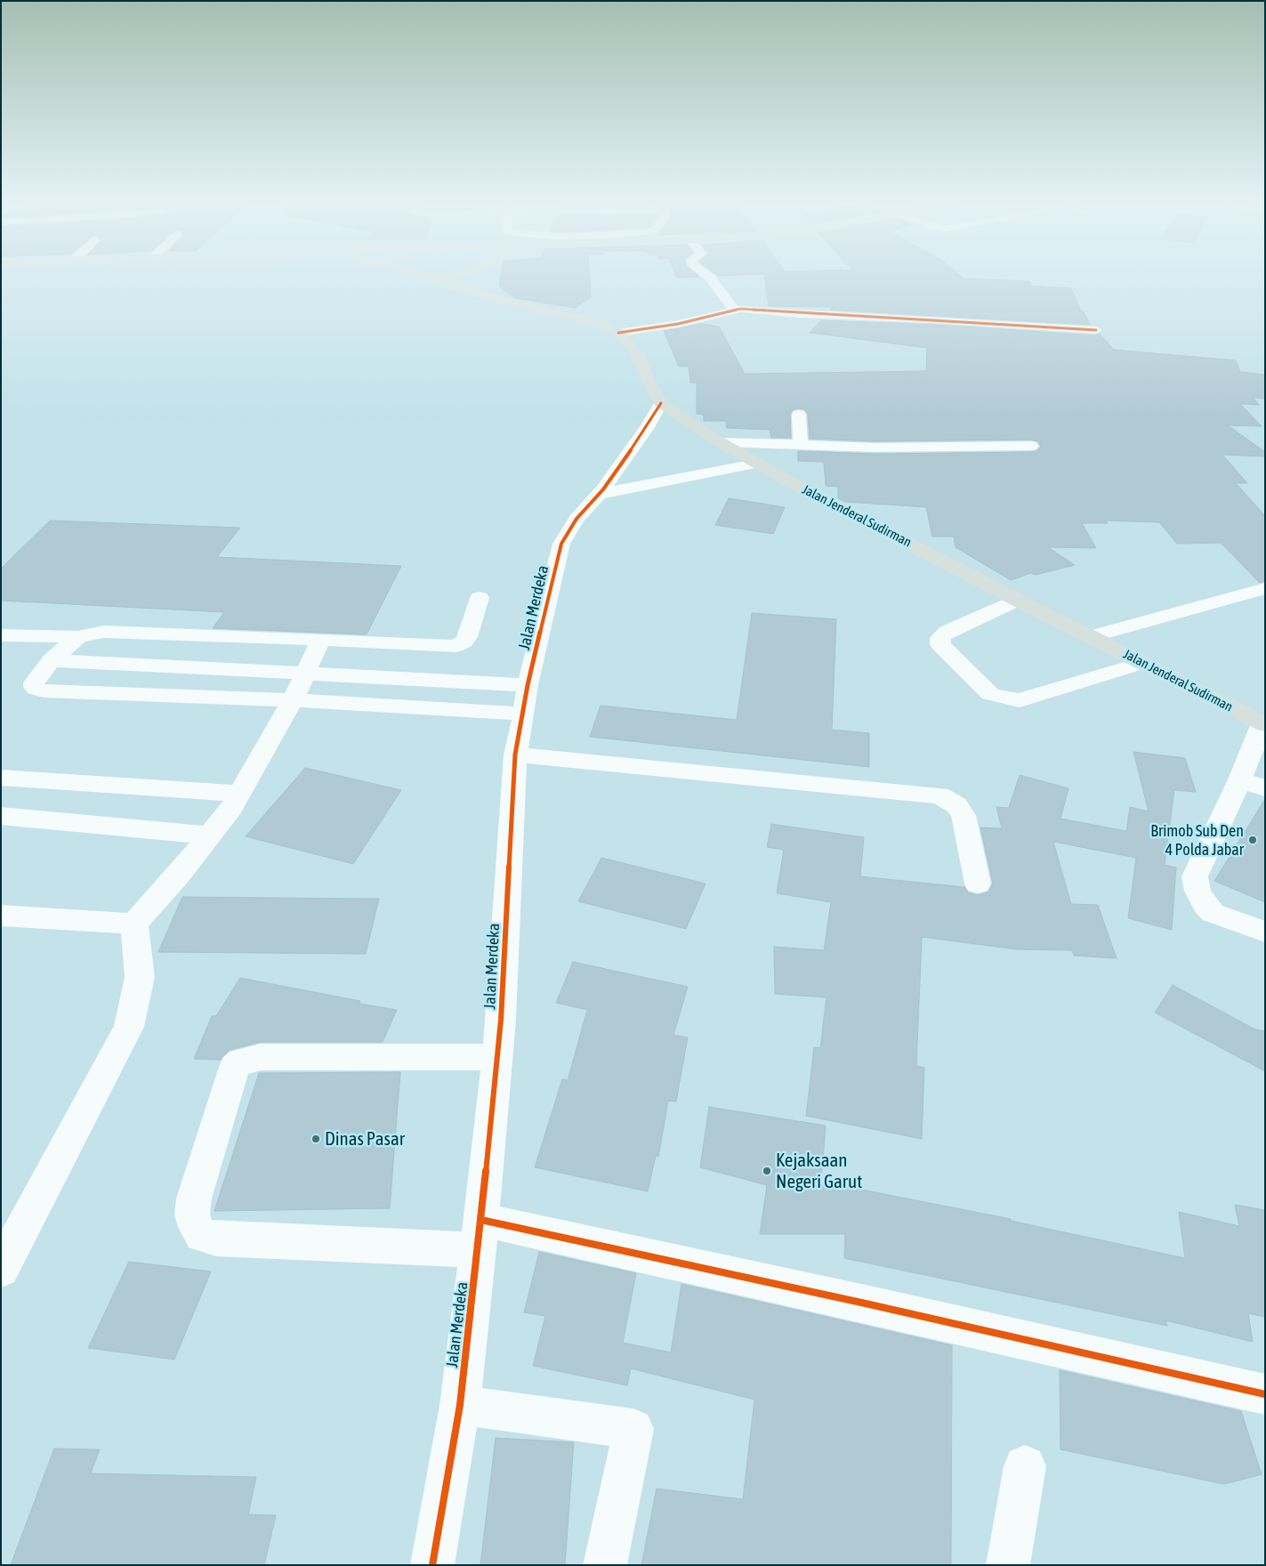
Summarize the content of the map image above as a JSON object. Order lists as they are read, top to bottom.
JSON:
{
  "streets": {
    "main road": ["Jalan Jenderal Sudirman"],
    "street": ["Jalan Merdeka"]
  },
  "crossings": [
    ["Jalan Jenderal Sudirman", "Jalan Merdeka"]
  ],
  "places": ["Brimob Sub Den 4 Polda Jabar", "Dinas Pasar", "Kejaksaan Negeri Garut"]
}
